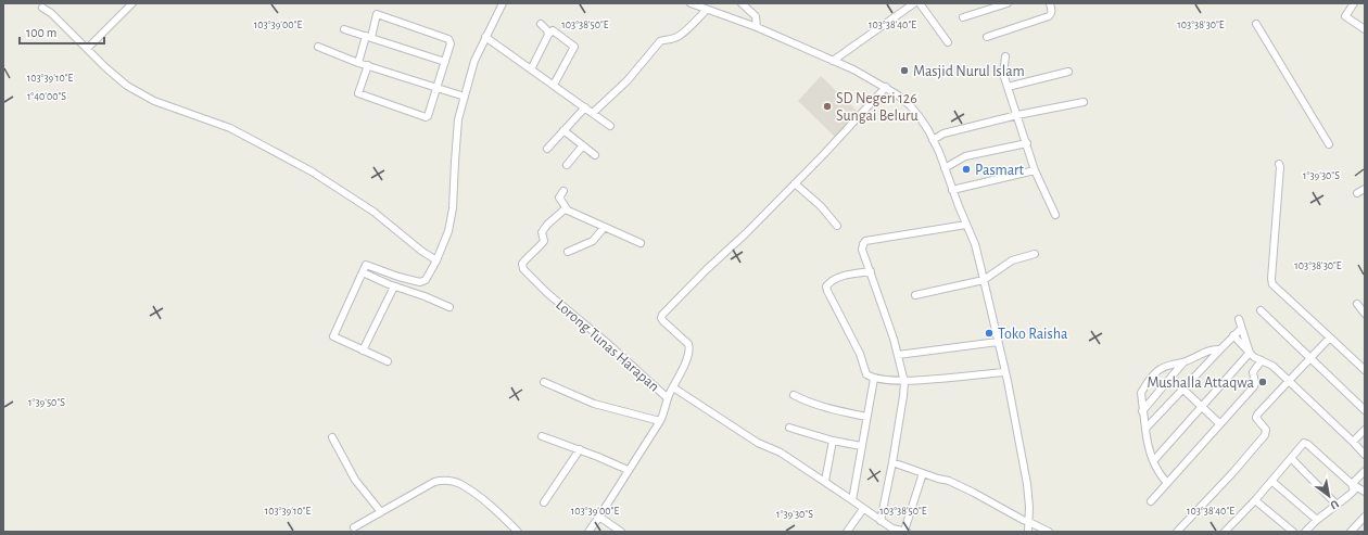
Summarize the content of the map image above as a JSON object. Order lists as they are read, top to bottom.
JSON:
{
  "streets": {
    "street": ["Lorong Tunas Harapan"]
  },
  "places": [
    "Masjid Nurul Islam",
    "SD Negeri 126 Sungai Beluru",
    "Pasmart",
    "Toko Raisha",
    "Mushalla Attaqwa"
  ],
  "scale_bar": "100 m",
  "north": "bottom right",
  "coordinates": [
    "103°39'00\"E",
    "103°38'50\"E",
    "103°38'40\"E",
    "103°38'30\"E",
    "103°39'10\"E",
    "1°40'00\"S",
    "1°39'30\"S",
    "1°39'50\"S"
  ]
}
